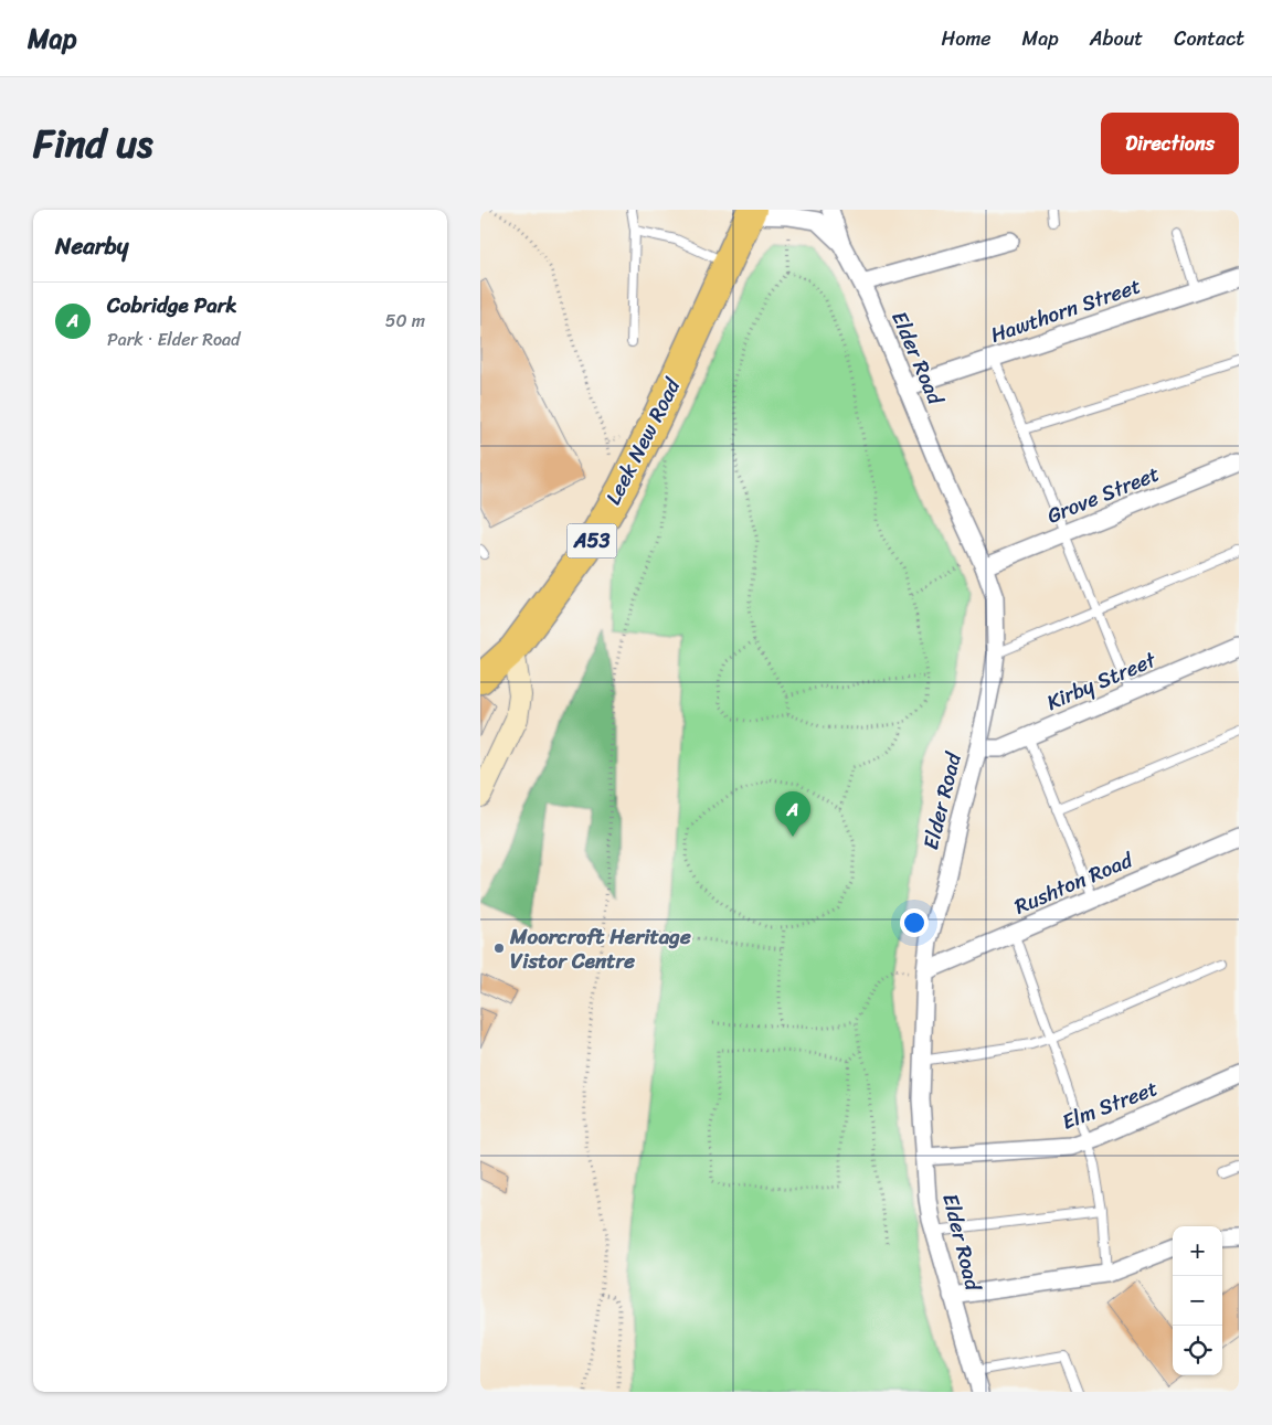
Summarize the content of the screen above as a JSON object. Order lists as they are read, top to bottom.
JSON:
{
  "streets": {
    "highway": ["Leek New Road", "A53"],
    "street": [
      "Hawthorn Street",
      "Elder Road",
      "Grove Street",
      "Kirby Street",
      "Rushton Road",
      "Elm Street"
    ]
  },
  "crossings": [
    ["Hawthorn Street", "Elder Road"],
    ["Elder Road", "Leek New Road"],
    ["Elder Road", "Grove Street"],
    ["Elder Road", "Kirby Street"],
    ["Elder Road", "Rushton Road"],
    ["Elder Road", "Elm Street"]
  ],
  "places": ["Moorcroft Heritage Vistor Centre"],
  "page": {
    "header": "Map",
    "nav": [
      "Home",
      "Map",
      "About",
      "Contact"
    ],
    "title": "Find us",
    "buttons": "Directions",
    "heading": "Nearby",
    "list": [
      {
        "mark": "A",
        "name": "Cobridge Park",
        "note": "Park · Elder Road",
        "value": "50 m"
      }
    ],
    "pins": "A",
    "map_buttons": ["+", "−"]
  }
}
